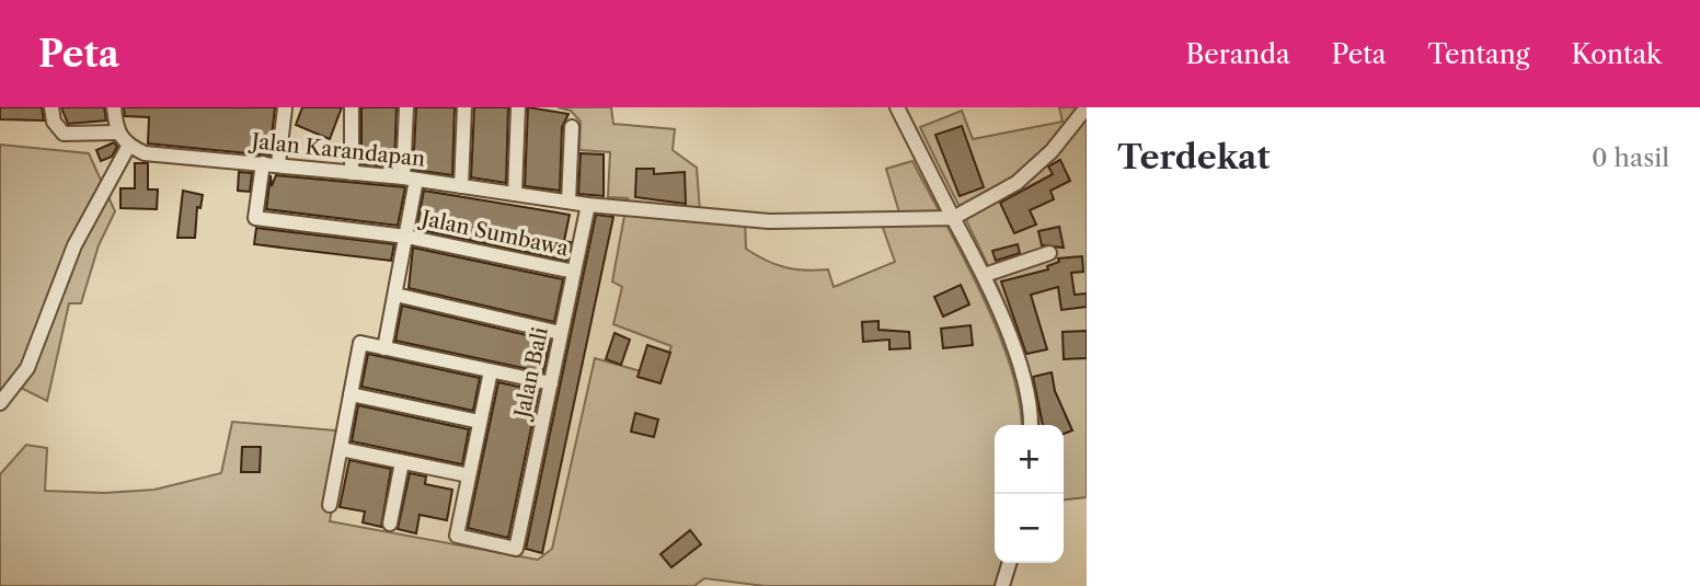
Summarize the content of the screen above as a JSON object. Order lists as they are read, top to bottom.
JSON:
{
  "streets": {
    "street": ["Jalan Karandapan", "Jalan Sumbawa", "Jalan Bali"]
  },
  "crossings": [
    ["Jalan Karandapan", "Jalan Sumbawa"],
    ["Jalan Karandapan", "Jalan Bali"],
    ["Jalan Sumbawa", "Jalan Bali"]
  ],
  "page": {
    "header": "Peta",
    "nav": [
      "Beranda",
      "Peta",
      "Tentang",
      "Kontak"
    ],
    "heading": ["Terdekat", "0 hasil"],
    "map_buttons": ["+", "−"]
  }
}
